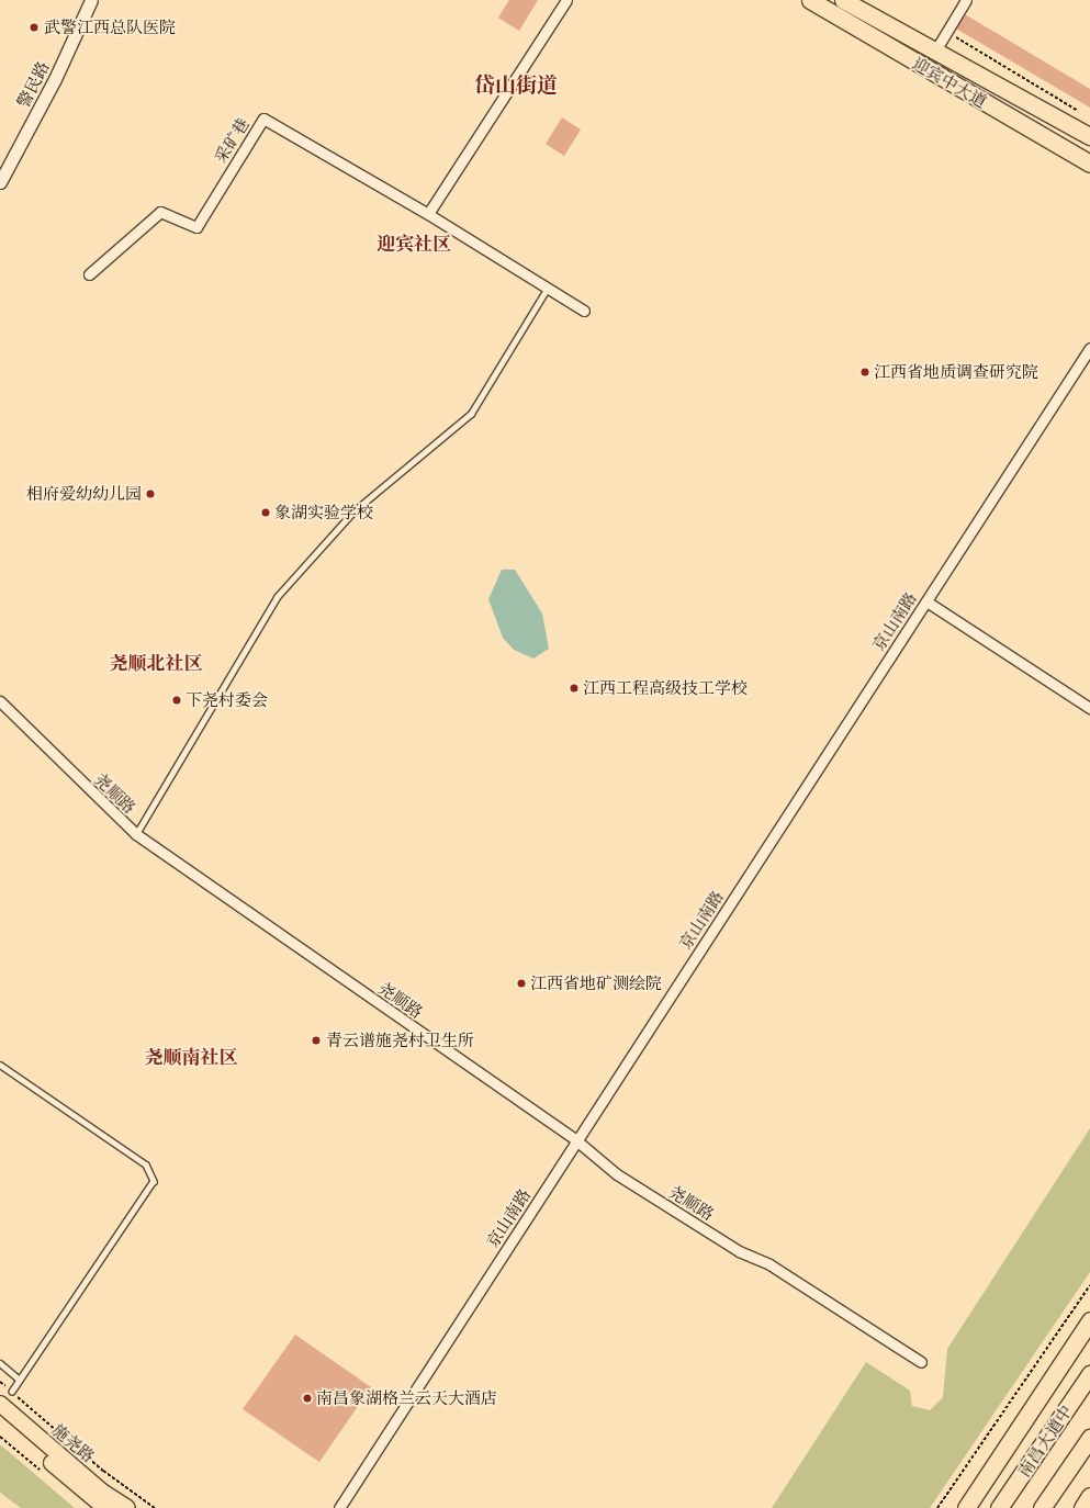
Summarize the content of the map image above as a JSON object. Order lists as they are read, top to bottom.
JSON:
{
  "streets": {
    "highway": ["迎宾中大道", "南昌大道中"],
    "main road": ["施尧路"],
    "street": [
      "警民路",
      "采矿巷",
      "京山南路",
      "尧顺路"
    ]
  },
  "crossings": [
    ["京山南路", "尧顺路"]
  ],
  "districts": [
    "岱山街道",
    "迎宾社区",
    "尧顺北社区",
    "尧顺南社区"
  ],
  "places": [
    "武警江西总队医院",
    "江西省地质调查研究院",
    "相府爱幼幼儿园",
    "象湖实验学校",
    "江西工程高级技工学校",
    "下尧村委会",
    "江西省地矿测绘院",
    "青云谱施尧村卫生所",
    "南昌象湖格兰云天大酒店"
  ]
}
